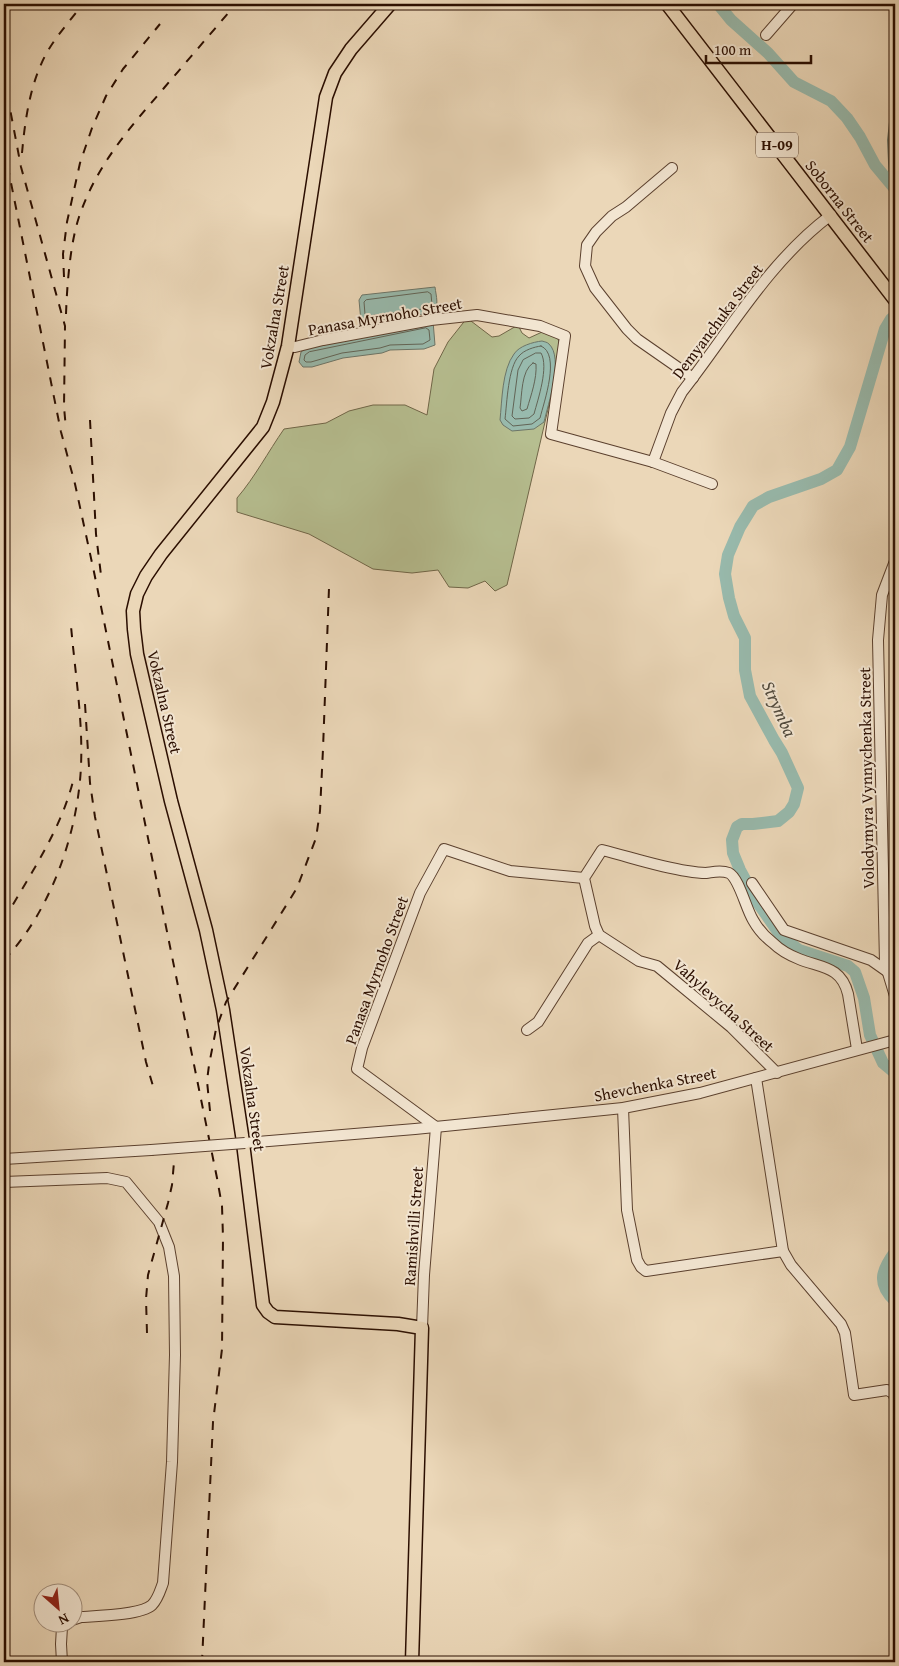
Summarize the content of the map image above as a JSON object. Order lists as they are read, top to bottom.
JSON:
{
  "streets": {
    "main road": ["Н-09", "Soborna Street", "Vokzalna Street"],
    "street": [
      "Panasa Myrnoho Street",
      "Demyanchuka Street",
      "Volodymyra Vynnychenka Street",
      "Vahylevycha Street",
      "Shevchenka Street",
      "Ramishvilli Street"
    ]
  },
  "crossings": [
    ["Soborna Street", "Demyanchuka Street"],
    ["Panasa Myrnoho Street", "Vokzalna Street"],
    ["Panasa Myrnoho Street", "Demyanchuka Street"],
    ["Panasa Myrnoho Street", "Shevchenka Street"],
    ["Panasa Myrnoho Street", "Ramishvilli Street"],
    ["Vokzalna Street", "Ramishvilli Street"],
    ["Vahylevycha Street", "Shevchenka Street"],
    ["Shevchenka Street", "Ramishvilli Street"]
  ],
  "water": ["Strymba"],
  "scale_bar": "100 m",
  "north": "bottom right"
}
